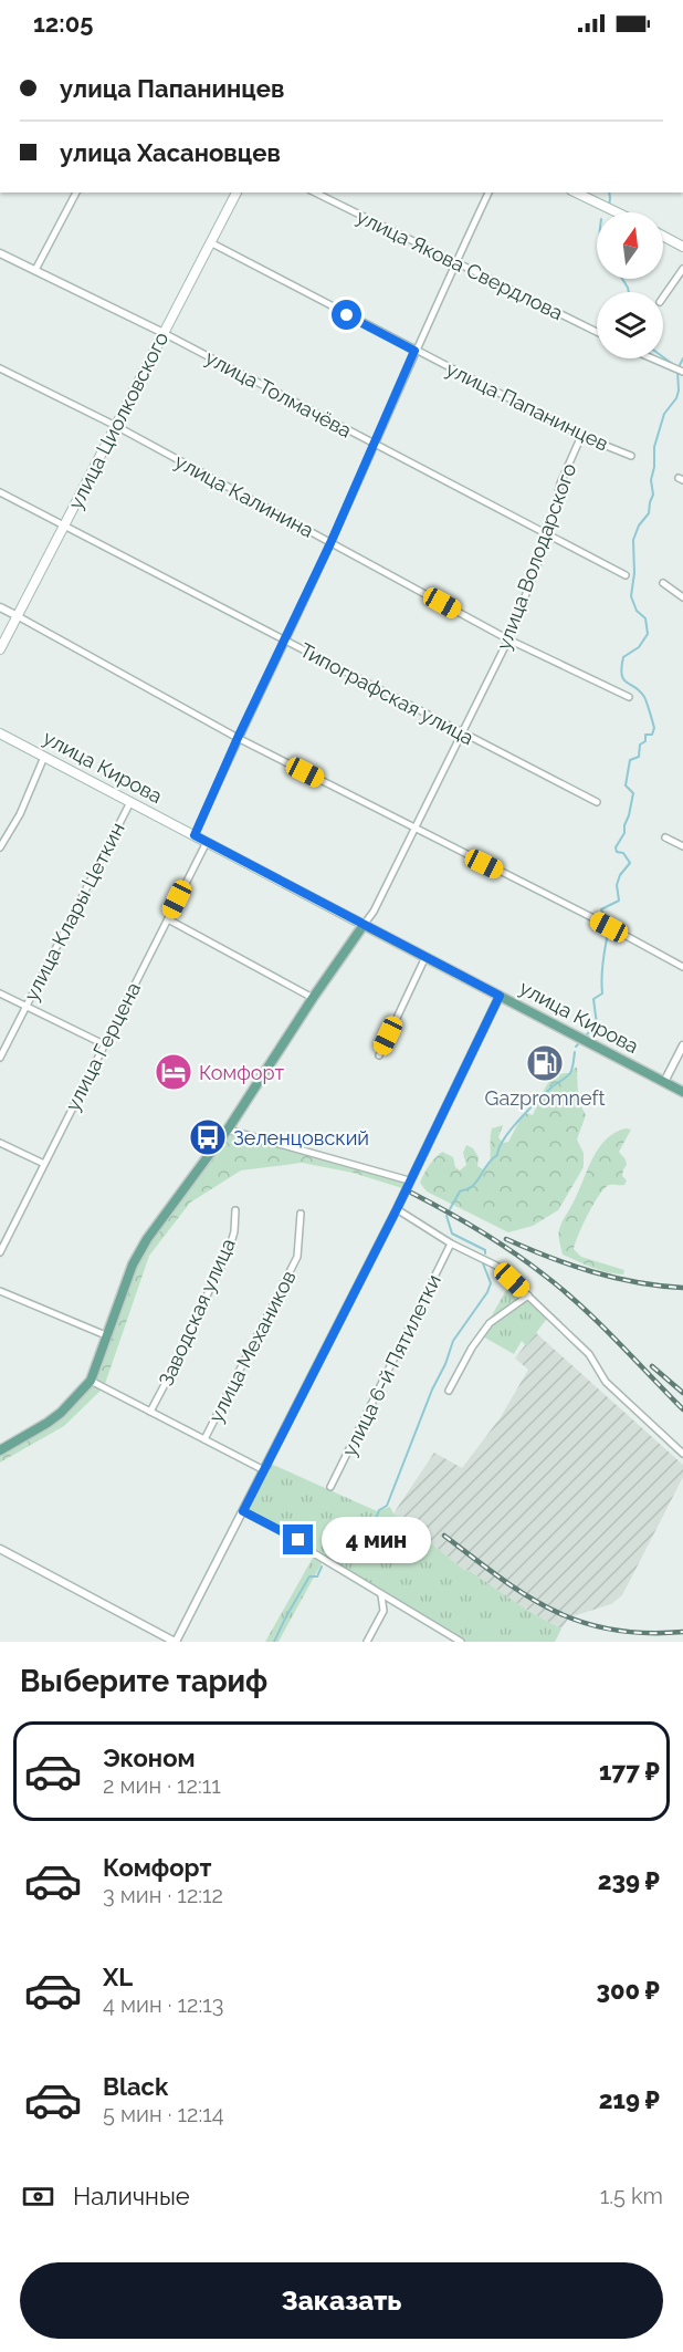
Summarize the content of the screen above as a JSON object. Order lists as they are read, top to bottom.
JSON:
{
  "streets": {
    "main road": ["улица Циолковского", "улица Кирова"],
    "street": [
      "улица Якова Свердлова",
      "улица Толмачёва",
      "улица Папанинцев",
      "улица Калинина",
      "улица Володарского",
      "Типографская улица",
      "улица Клары Цеткин",
      "улица Герцена",
      "Заводская улица",
      "улица Механиков",
      "улица 6-й Пятилетки"
    ]
  },
  "crossings": [
    ["улица Толмачёва", "улица Циолковского"],
    ["улица Толмачёва", "улица Володарского"],
    ["улица Папанинцев", "улица Циолковского"],
    ["улица Папанинцев", "улица Володарского"],
    ["улица Циолковского", "улица Калинина"],
    ["улица Циолковского", "Типографская улица"],
    ["улица Калинина", "улица Володарского"],
    ["улица Володарского", "Типографская улица"],
    ["улица Володарского", "улица Кирова"],
    ["улица Кирова", "улица Клары Цеткин"],
    ["улица Кирова", "улица Герцена"]
  ],
  "places": {
    "fuel station": ["Gazpromneft"],
    "hotel": ["Комфорт"],
    "bus stop": ["Зеленцовский"]
  },
  "north": "top",
  "page": {
    "status": "12:05",
    "banner": ["улица Папанинцев", "улица Хасановцев"],
    "bubble": "4 мин",
    "heading": "Выберите тариф",
    "list": [
      {
        "name": "Эконом",
        "note": "2 мин · 12:11",
        "value": "177 ₽"
      },
      {
        "name": "Комфорт",
        "note": "3 мин · 12:12",
        "value": "239 ₽"
      },
      {
        "name": "XL",
        "note": "4 мин · 12:13",
        "value": "300 ₽"
      },
      {
        "name": "Black",
        "note": "5 мин · 12:14",
        "value": "219 ₽"
      }
    ],
    "pay": ["Наличные", "1.5 km"],
    "buttons": "Заказать"
  }
}
